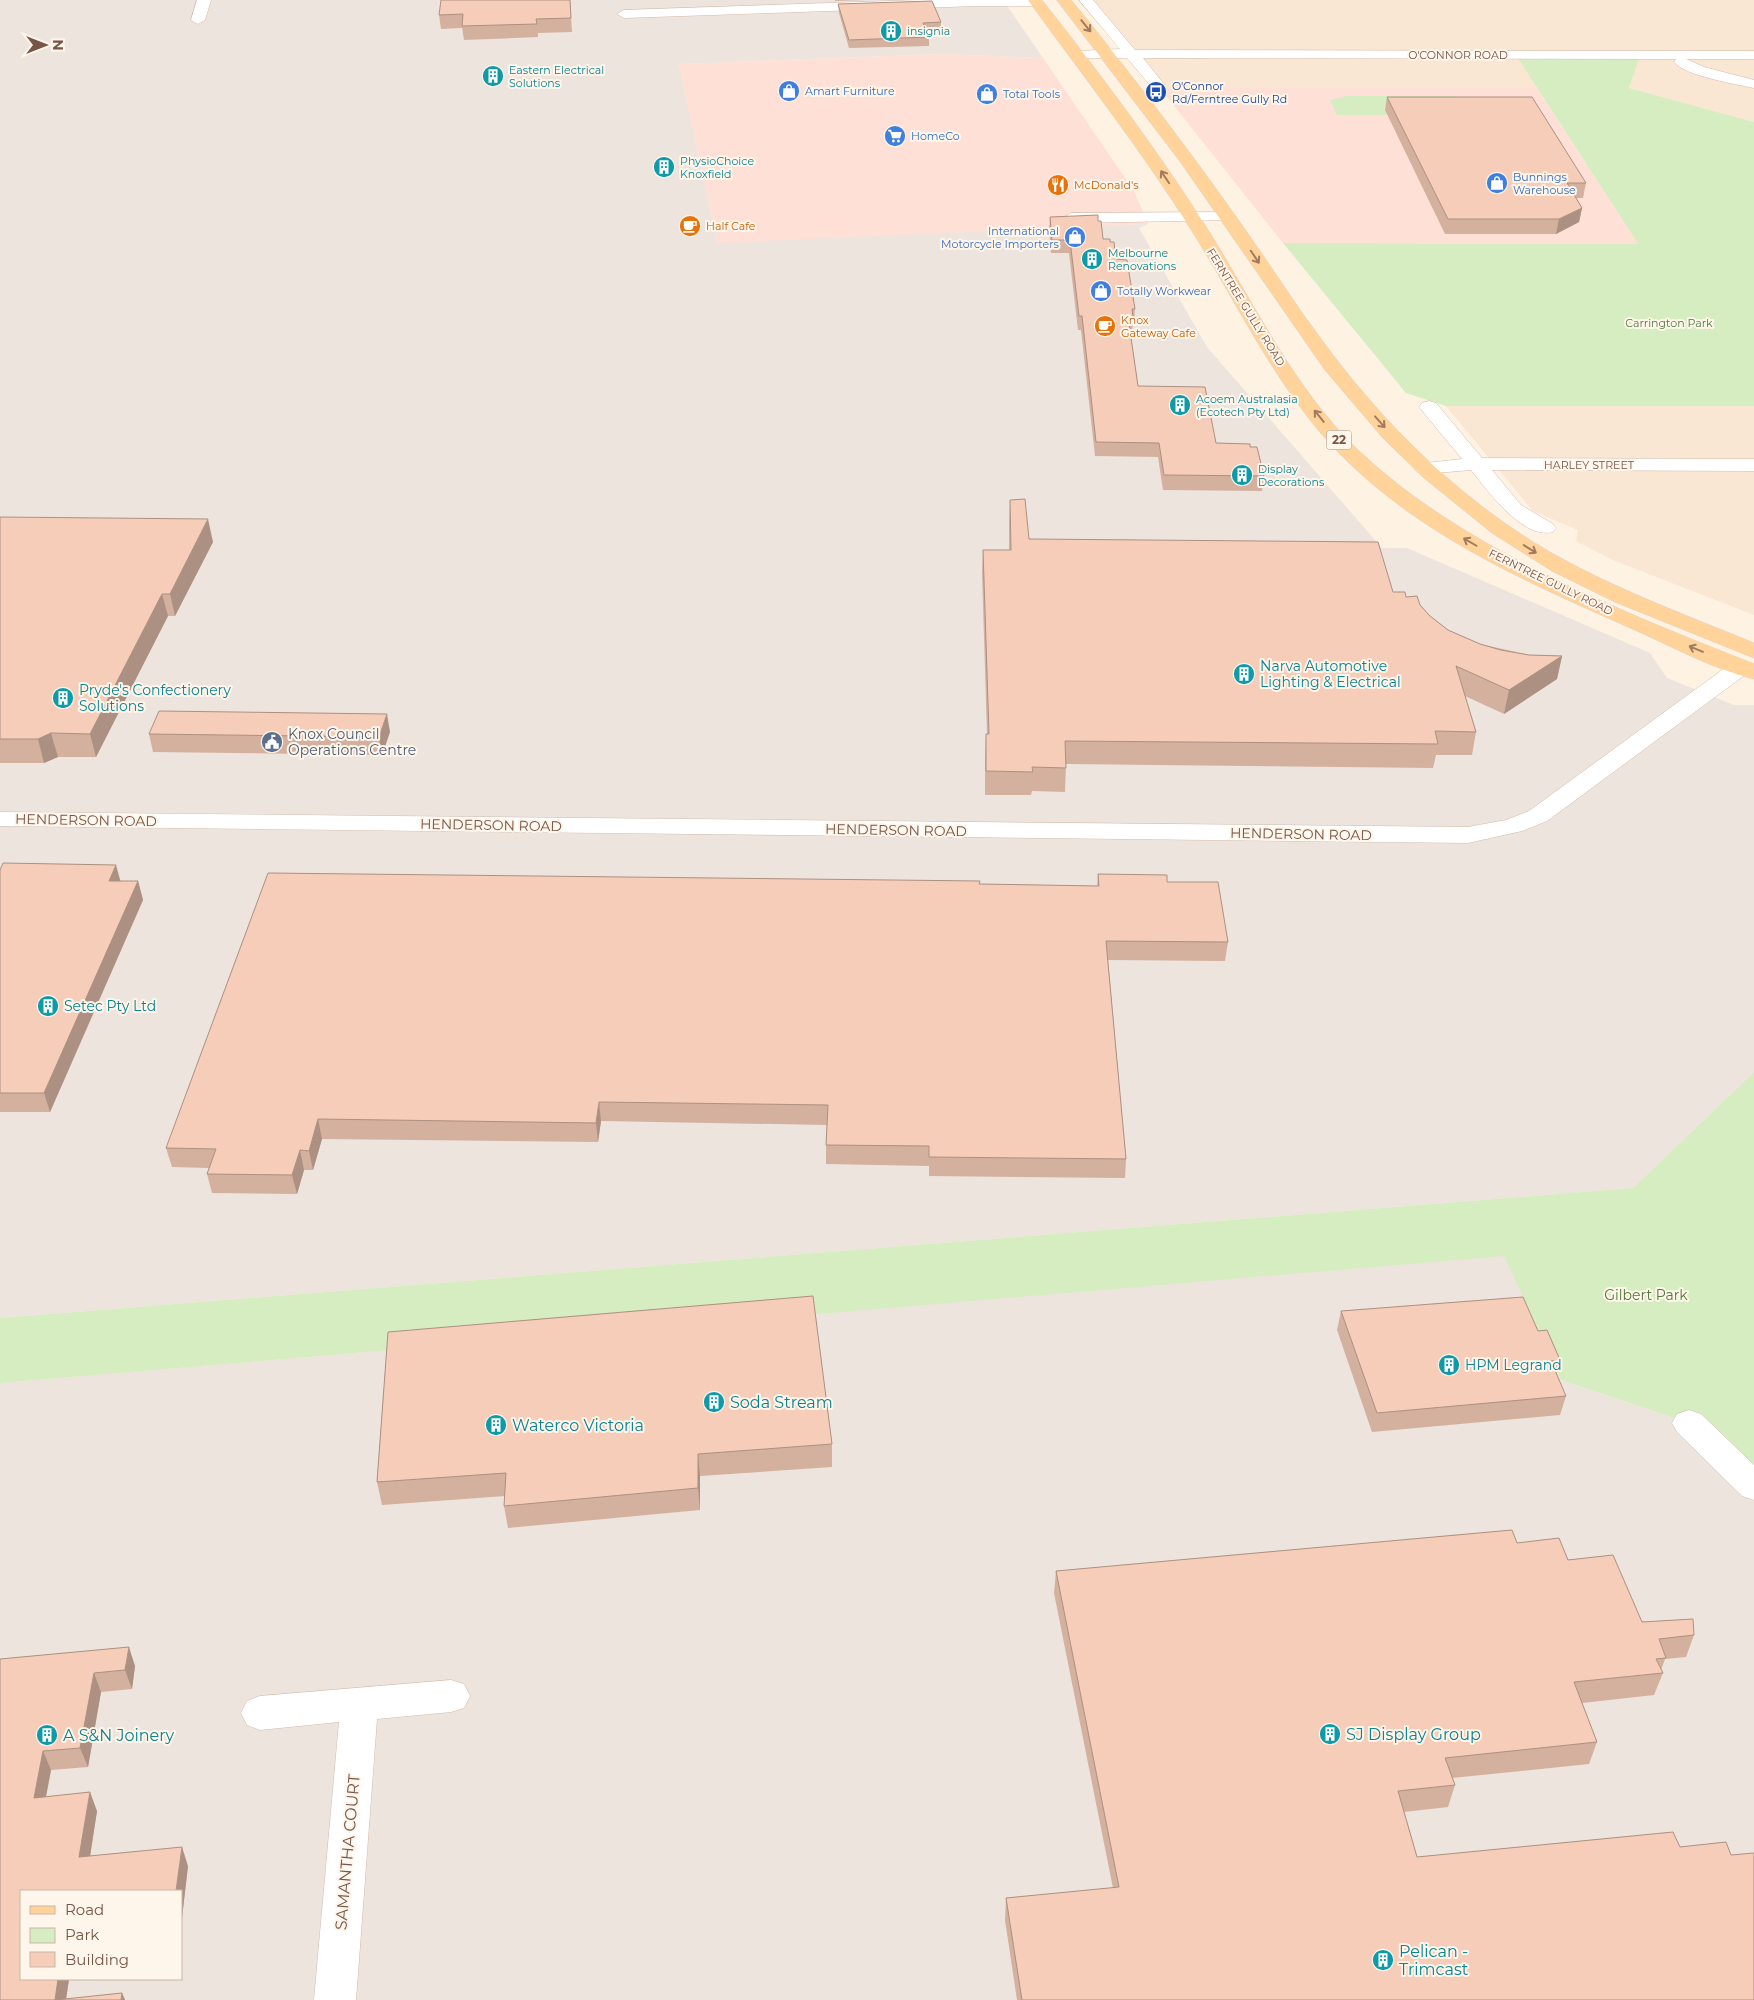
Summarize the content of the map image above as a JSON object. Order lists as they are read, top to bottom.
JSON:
{
  "streets": {
    "main road": ["FERNTREE GULLY ROAD", "22"],
    "street": [
      "O'CONNOR ROAD",
      "HARLEY STREET",
      "HENDERSON ROAD",
      "SAMANTHA COURT"
    ]
  },
  "crossings": [
    ["O'CONNOR ROAD", "FERNTREE GULLY ROAD"],
    ["FERNTREE GULLY ROAD", "HARLEY STREET"],
    ["FERNTREE GULLY ROAD", "HENDERSON ROAD"]
  ],
  "parks": ["Carrington Park", "Gilbert Park"],
  "places": {
    "building": [
      "insignia",
      "Eastern Electrical Solutions",
      "PhysioChoice Knoxfield",
      "Melbourne Renovations",
      "Acoem Australasia (Ecotech Pty Ltd)",
      "Display Decorations",
      "Narva Automotive Lighting & Electrical",
      "Pryde's Confectionery Solutions",
      "Setec Pty Ltd",
      "HPM Legrand",
      "Soda Stream",
      "Waterco Victoria",
      "SJ Display Group",
      "A S&N Joinery",
      "Pelican - Trimcast"
    ],
    "shop": [
      "Amart Furniture",
      "Total Tools",
      "Bunnings Warehouse",
      "International Motorcycle Importers",
      "Totally Workwear"
    ],
    "bus stop": ["O'Connor Rd/Ferntree Gully Rd"],
    "supermarket": ["HomeCo"],
    "restaurant": ["McDonald's"],
    "cafe": ["Half Cafe", "Knox Gateway Cafe"],
    "public building": ["Knox Council Operations Centre"]
  },
  "legend": ["Road", "Park", "Building"],
  "north": "right"
}
